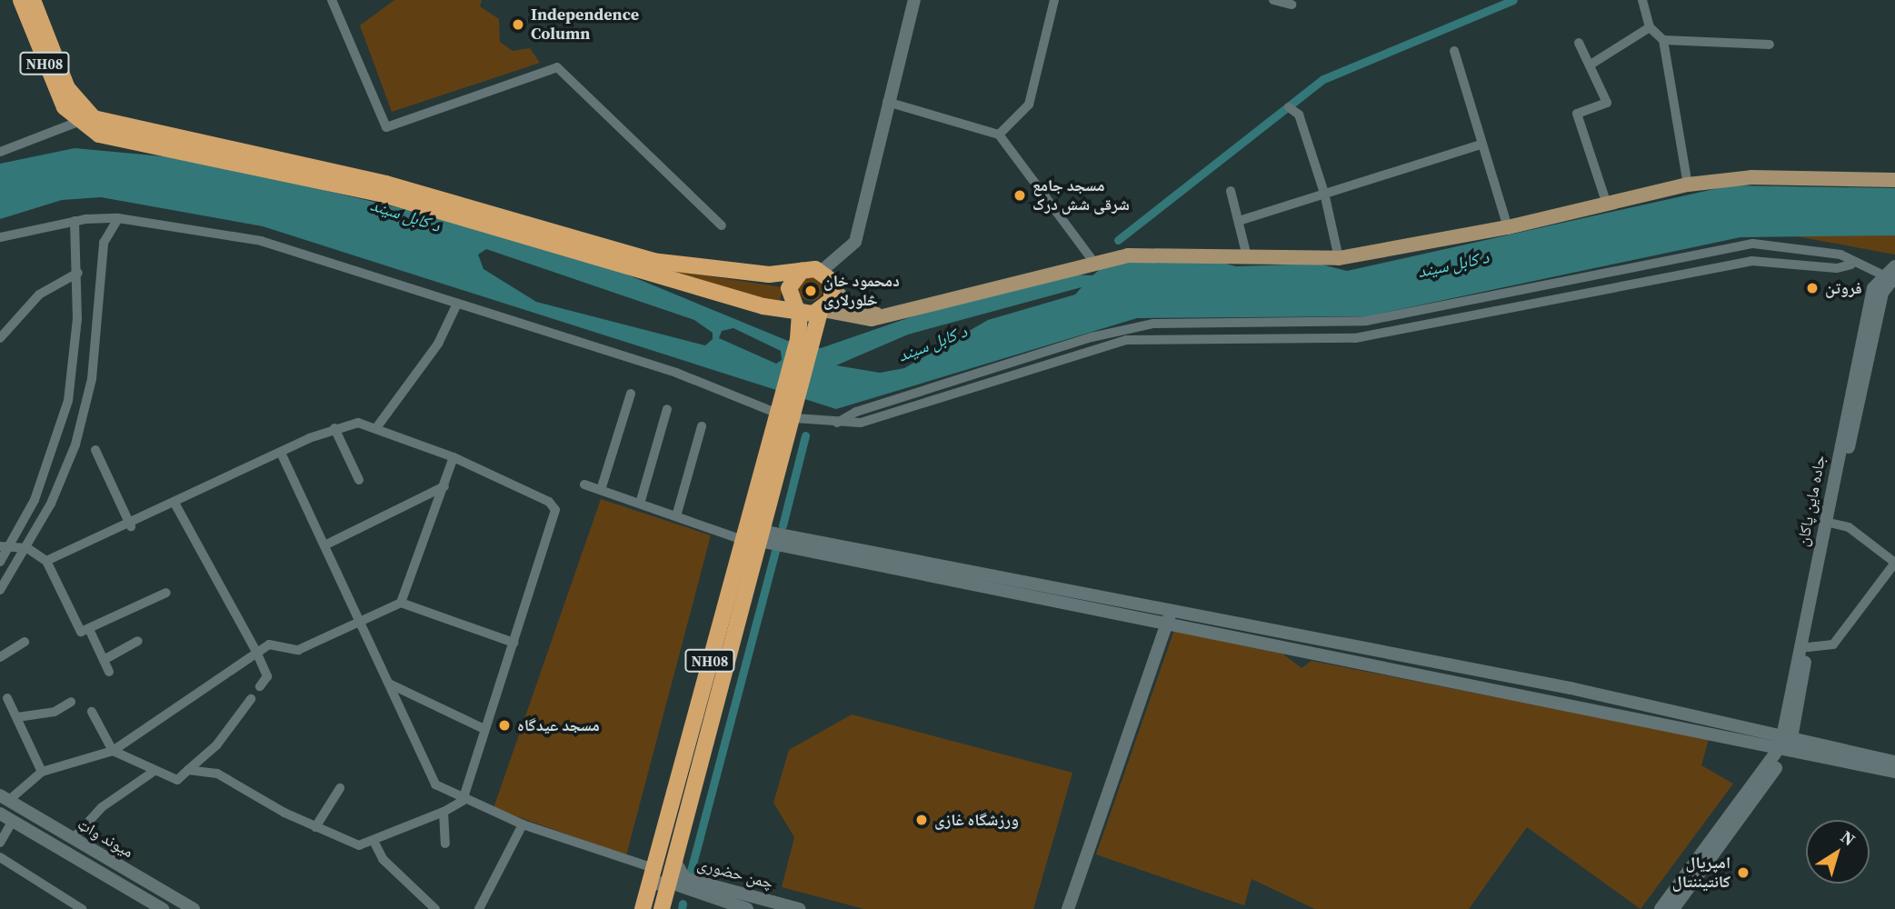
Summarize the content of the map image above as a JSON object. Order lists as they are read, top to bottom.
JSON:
{
  "streets": {
    "highway": ["NH08"],
    "main road": ["جاده ماین پاکان", "میوند واټ", "چمن حضوری"]
  },
  "crossings": [
    ["NH08", "چمن حضوری"]
  ],
  "water": ["د کابل سيند"],
  "places": [
    "Independence Column",
    "مسجد جامع شرقی شش درک",
    "فروتن",
    "دمحمود خان څلورلاری",
    "مسجد عیدگاه",
    "ورزشگاه غازی",
    "امپریال کانتیننتال"
  ],
  "north": "top right"
}
